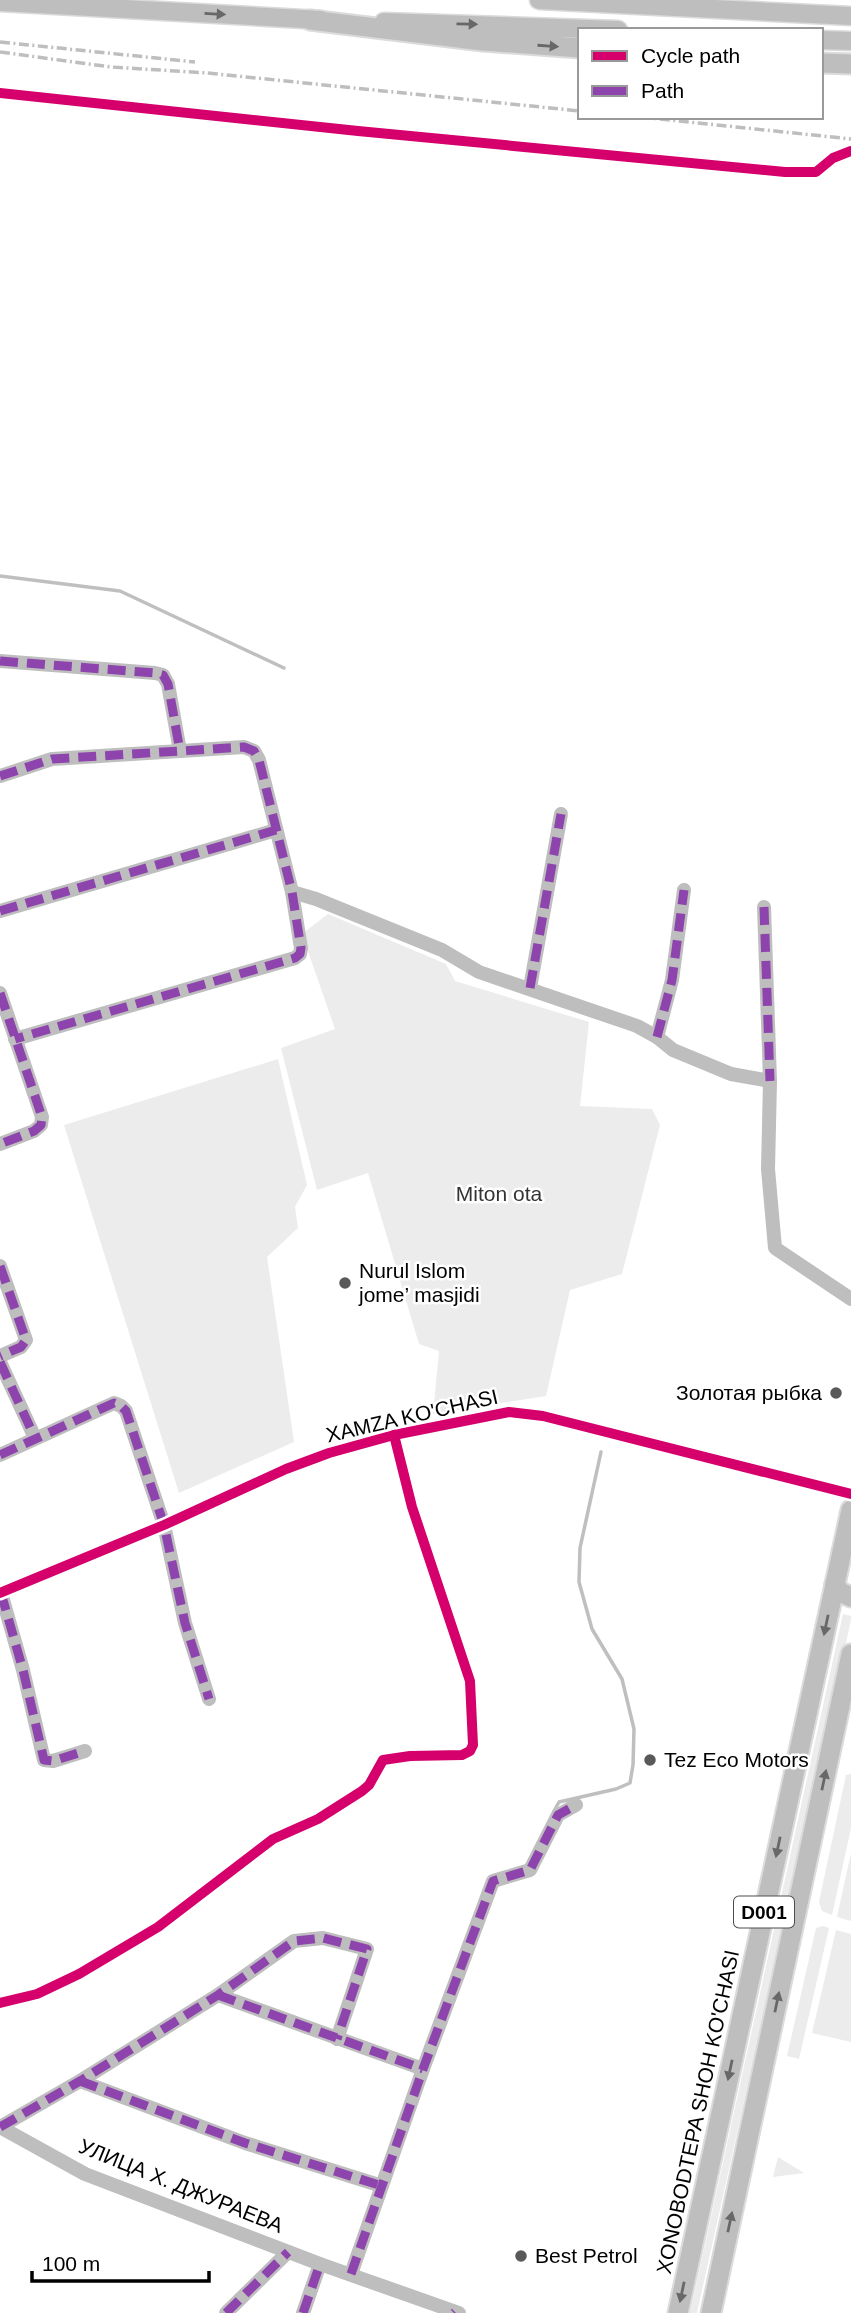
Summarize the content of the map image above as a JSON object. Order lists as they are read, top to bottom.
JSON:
{
  "streets": {
    "highway": ["D001", "XONOBODTEPA SHOH KO'CHASI"],
    "street": ["XAMZA KO'CHASI", "УЛИЦА Х. ДЖУРАЕВА"]
  },
  "parks": ["Miton ota"],
  "places": [
    "Nurul Islom jome’ masjidi",
    "Золотая рыбка",
    "Tez Eco Motors",
    "Best Petrol"
  ],
  "legend": ["Cycle path", "Path"],
  "scale_bar": "100 m"
}
